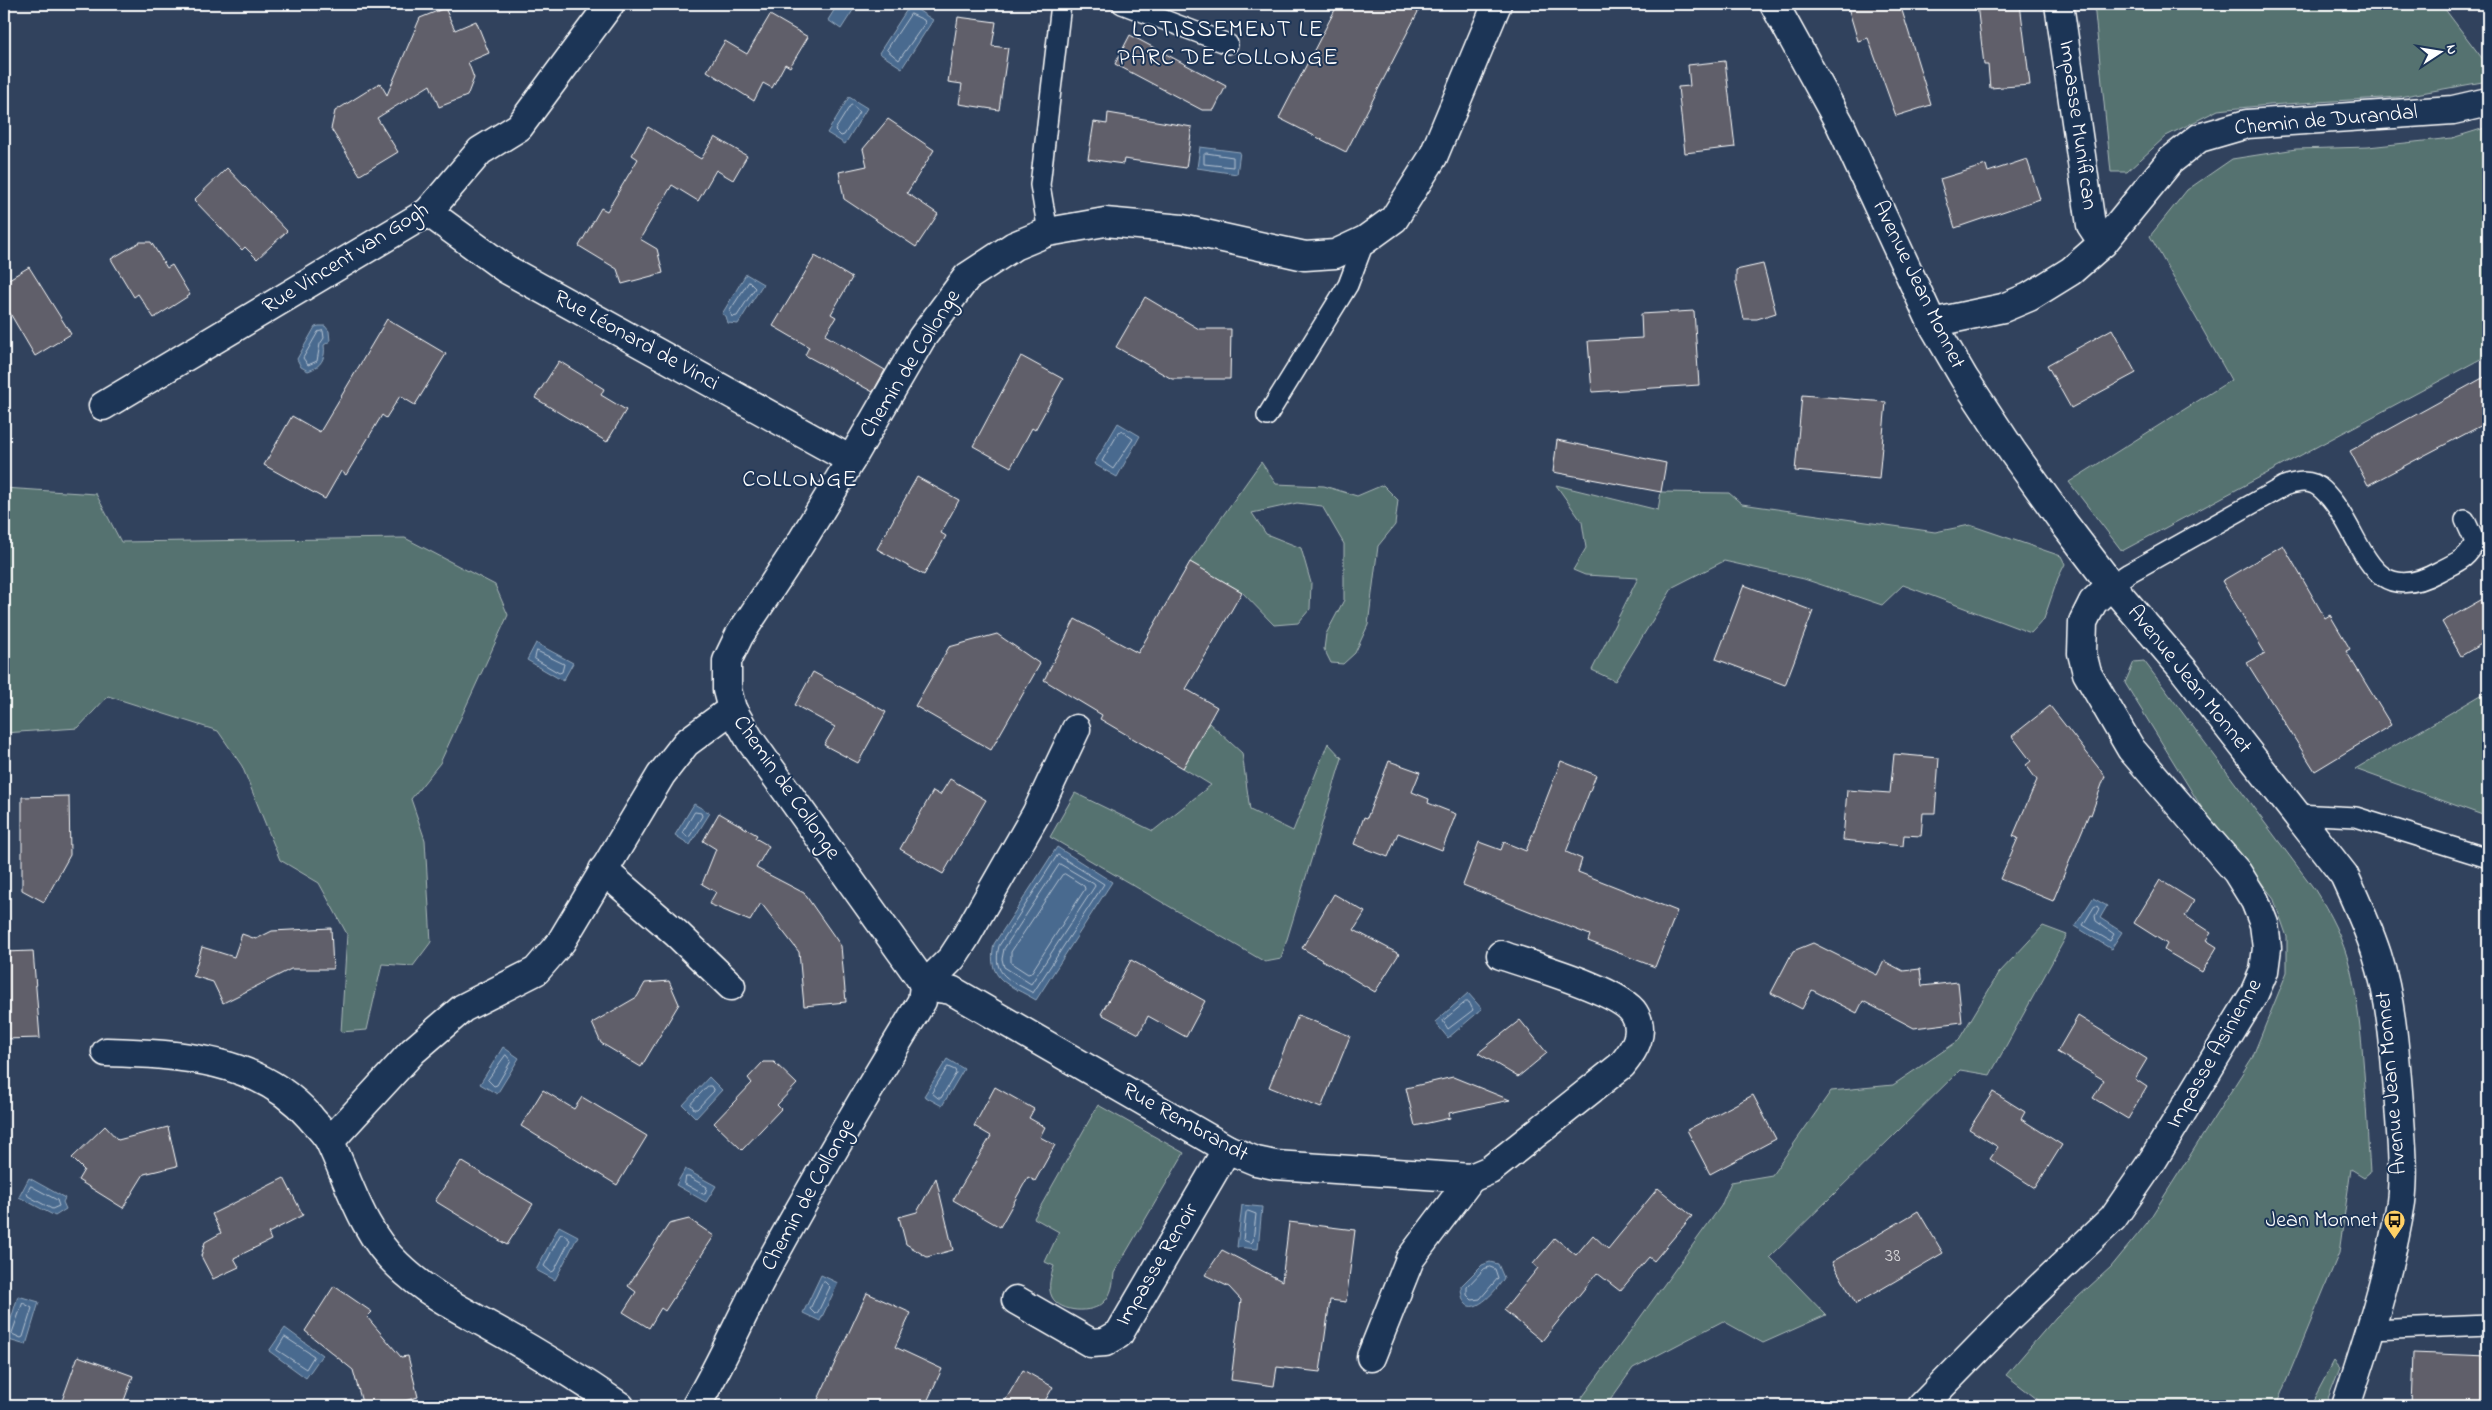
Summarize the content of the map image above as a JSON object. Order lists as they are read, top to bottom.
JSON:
{
  "streets": {
    "street": [
      "Chemin de Durandal",
      "Impasse Munifican",
      "Rue Vincent van Gogh",
      "Avenue Jean Monnet",
      "Rue Léonard de Vinci",
      "Chemin de Collonge",
      "Impasse Asinienne",
      "Rue Rembrandt",
      "Impasse Renoir"
    ]
  },
  "crossings": [
    ["Chemin de Durandal", "Impasse Munifican"],
    ["Chemin de Durandal", "Avenue Jean Monnet"],
    ["Rue Vincent van Gogh", "Rue Léonard de Vinci"],
    ["Avenue Jean Monnet", "Impasse Asinienne"],
    ["Rue Léonard de Vinci", "Chemin de Collonge"],
    ["Chemin de Collonge", "Rue Rembrandt"],
    ["Rue Rembrandt", "Impasse Renoir"]
  ],
  "districts": ["LOTISSEMENT LE PARC DE COLLONGE", "COLLONGE"],
  "places": {
    "bus stop": ["Jean Monnet"]
  },
  "house_numbers": ["38"],
  "north": "right"
}
